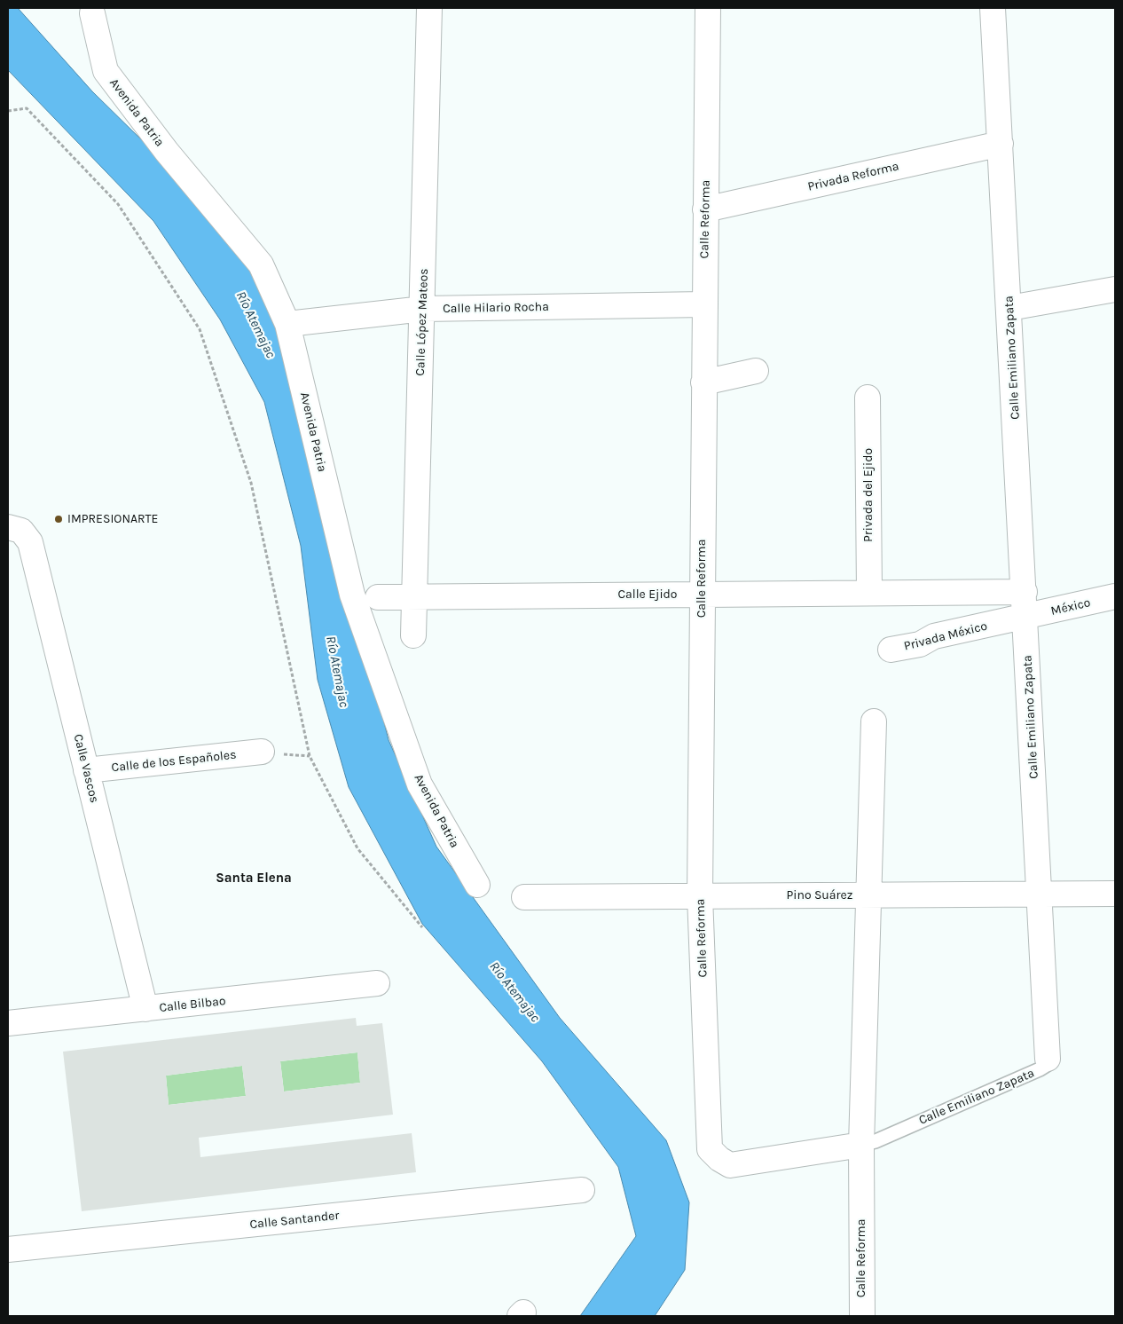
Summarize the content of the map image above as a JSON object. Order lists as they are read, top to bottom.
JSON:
{
  "streets": {
    "street": [
      "Avenida Patria",
      "Privada Reforma",
      "Calle Reforma",
      "Calle Hilario Rocha",
      "Calle López Mateos",
      "Calle Emiliano Zapata",
      "Privada del Ejido",
      "Calle Ejido",
      "México",
      "Privada México",
      "Calle de los Españoles",
      "Calle Vascos",
      "Pino Suárez",
      "Calle Bilbao",
      "Calle Santander"
    ]
  },
  "crossings": [
    ["Avenida Patria", "Calle Hilario Rocha"],
    ["Privada Reforma", "Calle Reforma"],
    ["Privada Reforma", "Calle Emiliano Zapata"],
    ["Calle Reforma", "Calle Hilario Rocha"],
    ["Calle Reforma", "Calle Emiliano Zapata"],
    ["Calle Reforma", "Calle Ejido"],
    ["Calle Reforma", "Pino Suárez"],
    ["Calle Hilario Rocha", "Calle López Mateos"],
    ["Calle López Mateos", "Calle Ejido"],
    ["Calle Emiliano Zapata", "Calle Ejido"],
    ["Calle Emiliano Zapata", "México"],
    ["Calle Emiliano Zapata", "Privada México"],
    ["Calle Emiliano Zapata", "Pino Suárez"],
    ["Privada del Ejido", "Calle Ejido"],
    ["México", "Privada México"],
    ["Calle de los Españoles", "Calle Vascos"],
    ["Calle Vascos", "Calle Bilbao"]
  ],
  "districts": ["Santa Elena"],
  "water": ["Río Atemajac"],
  "places": ["IMPRESIONARTE"]
}
